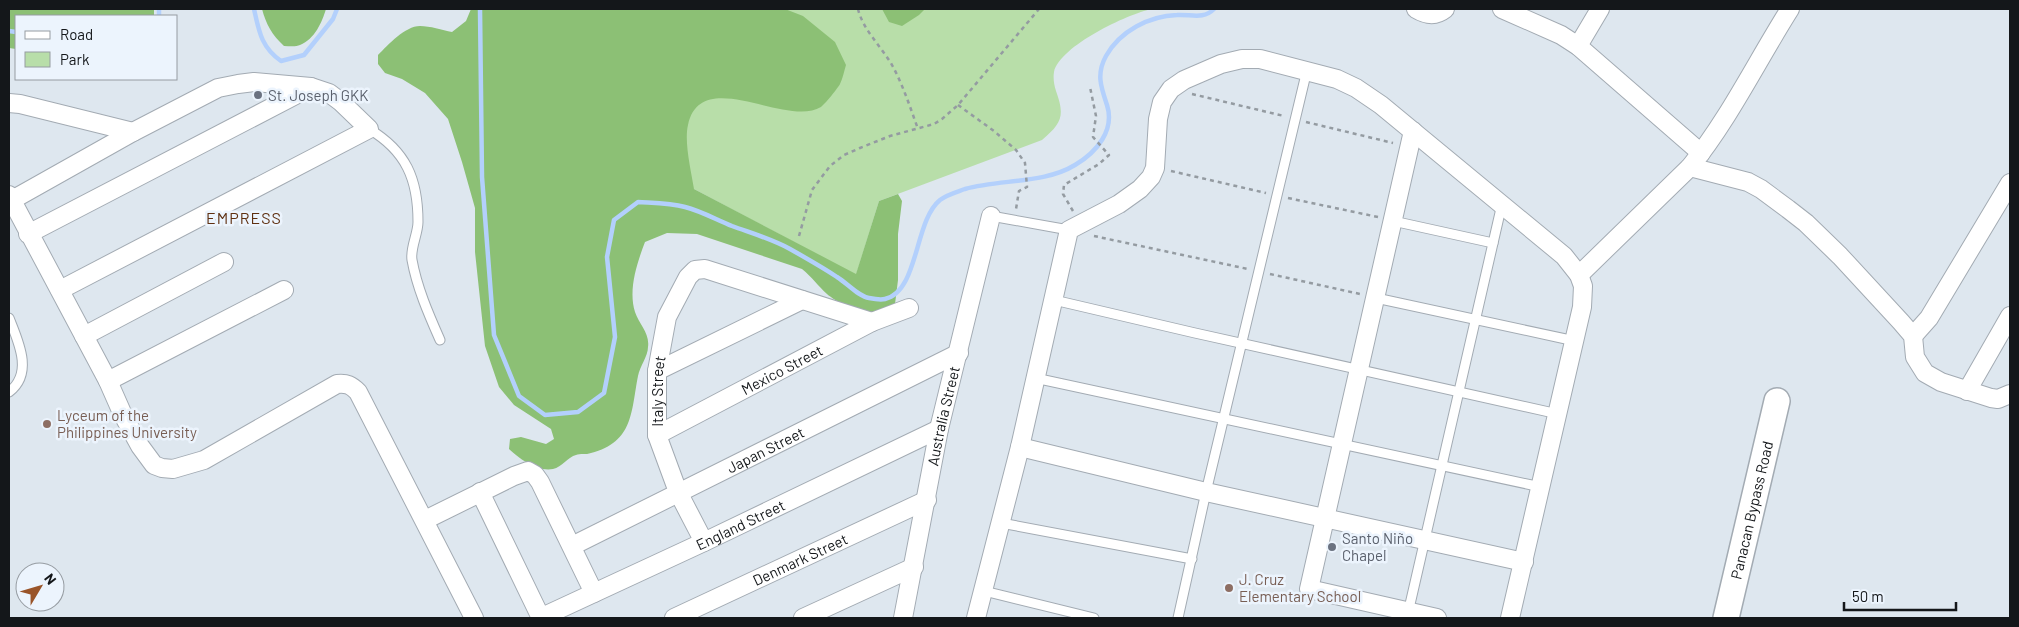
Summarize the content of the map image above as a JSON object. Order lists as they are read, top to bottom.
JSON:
{
  "streets": {
    "main road": ["Panacan Bypass Road"],
    "street": [
      "Mexico Street",
      "Italy Street",
      "Australia Street",
      "Japan Street",
      "England Street",
      "Denmark Street"
    ]
  },
  "crossings": [
    ["Mexico Street", "Italy Street"],
    ["Italy Street", "Japan Street"],
    ["Italy Street", "England Street"],
    ["Australia Street", "Japan Street"],
    ["Australia Street", "England Street"],
    ["Australia Street", "Denmark Street"]
  ],
  "districts": ["EMPRESS"],
  "places": [
    "St. Joseph GKK",
    "Lyceum of the Philippines University",
    "Santo Niño Chapel",
    "J. Cruz Elementary School"
  ],
  "legend": ["Road", "Park"],
  "scale_bar": "50 m",
  "north": "top right"
}
